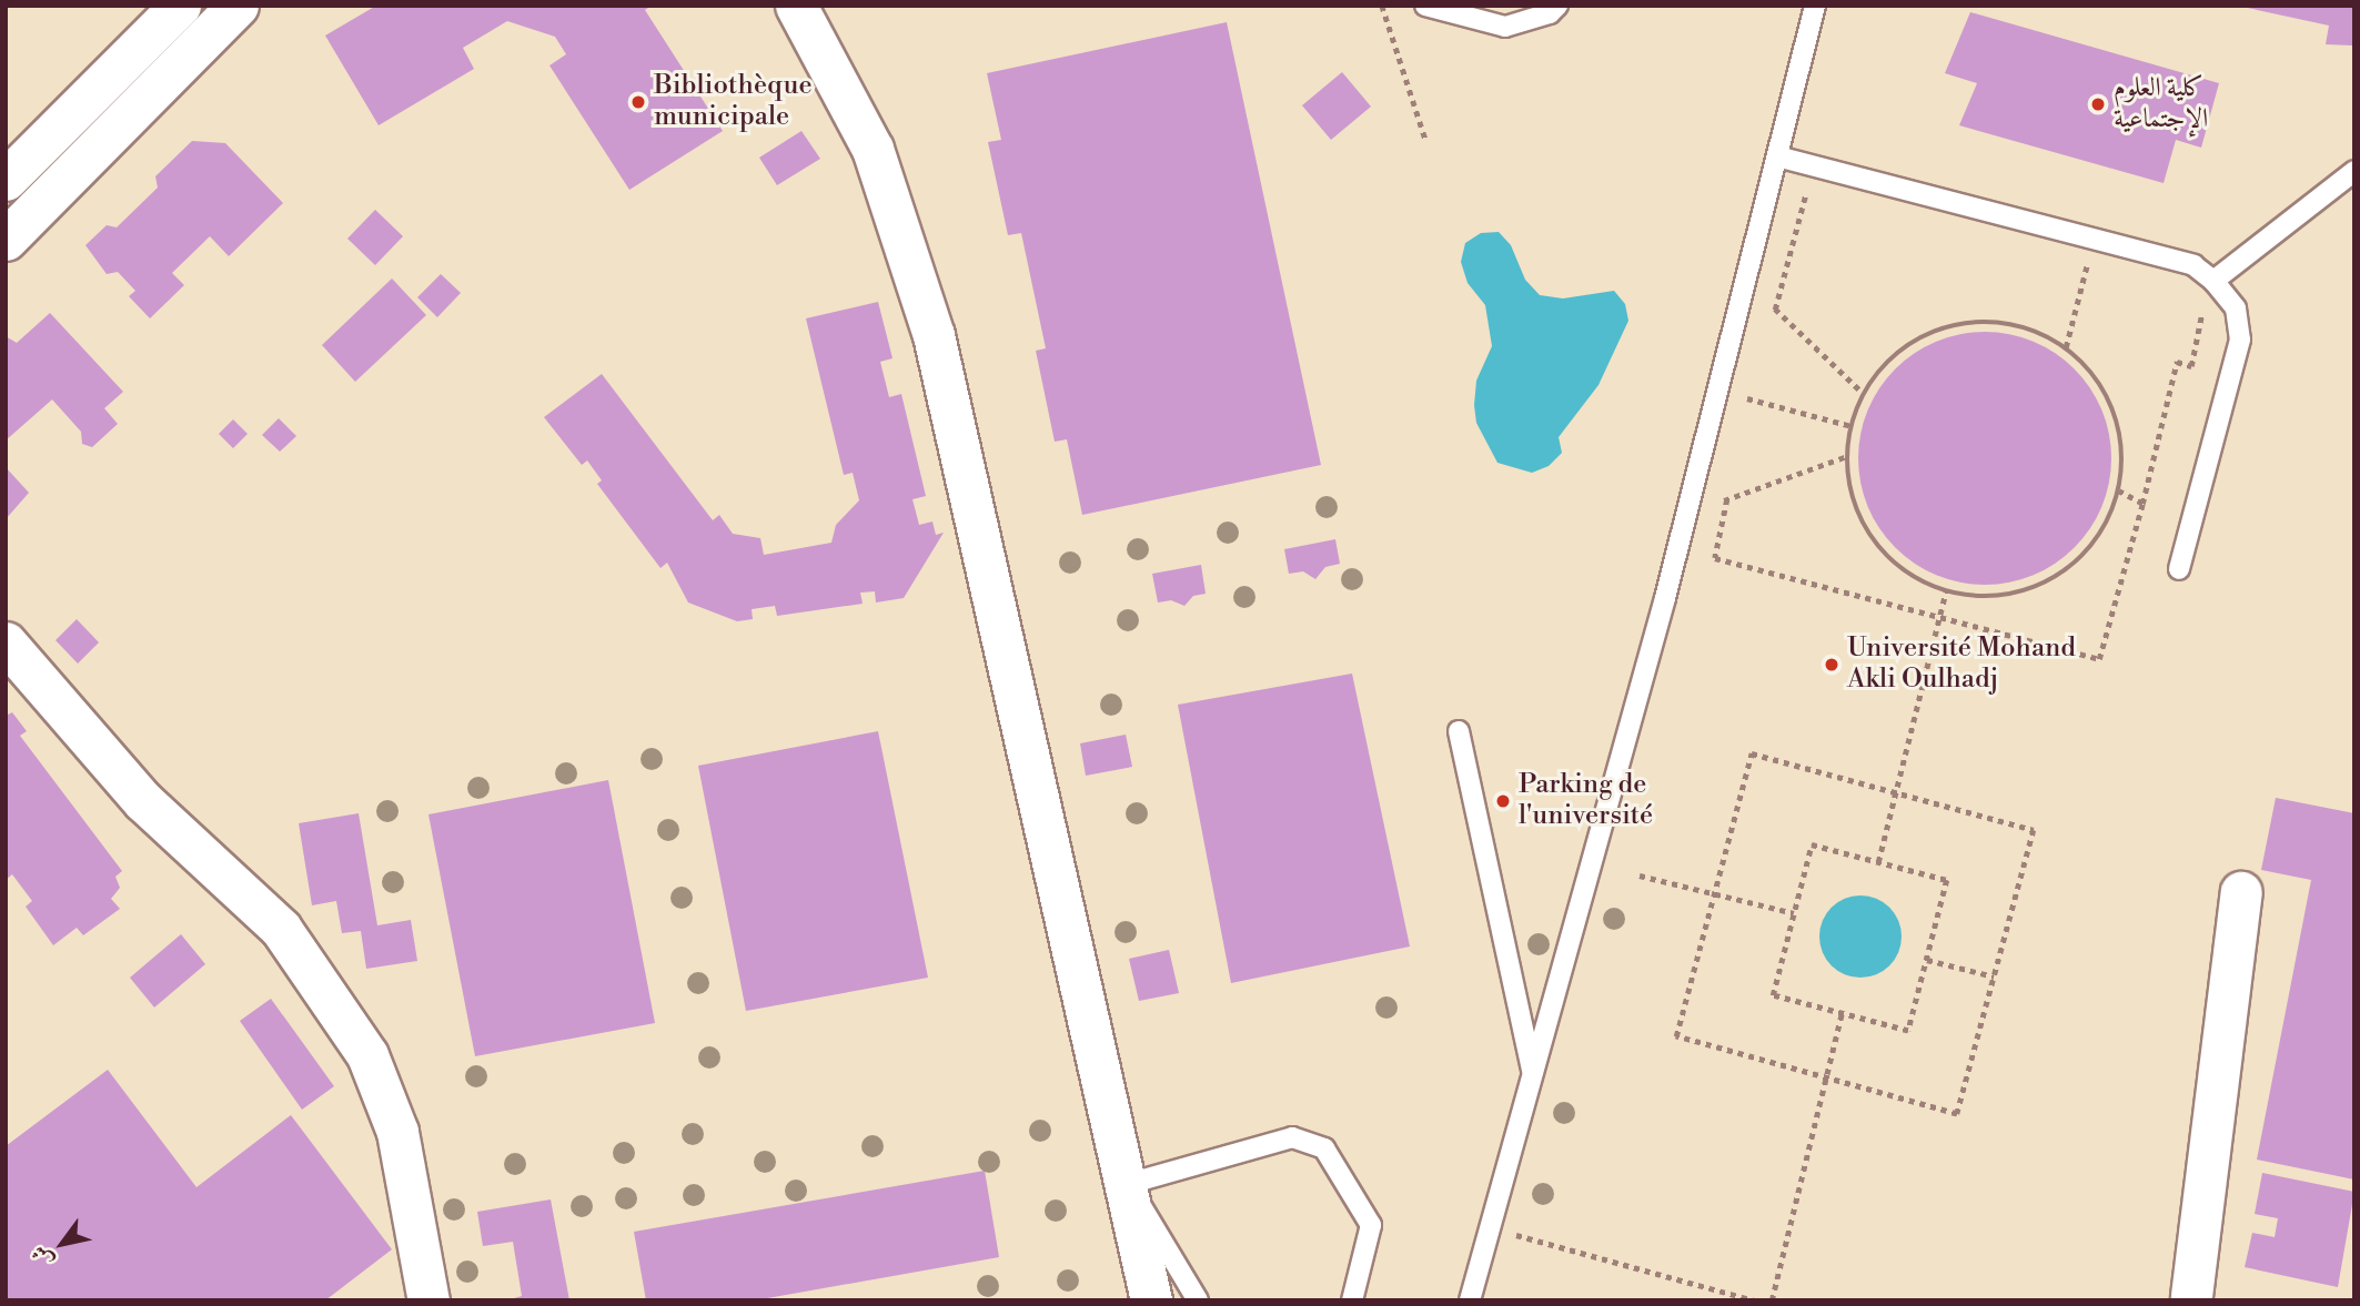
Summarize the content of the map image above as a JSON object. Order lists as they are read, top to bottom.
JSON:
{
  "places": [
    "Bibliothèque municipale",
    "كلية العلوم الإجتماعية",
    "Université Mohand Akli Oulhadj",
    "Parking de l'université"
  ],
  "north": "bottom left"
}
